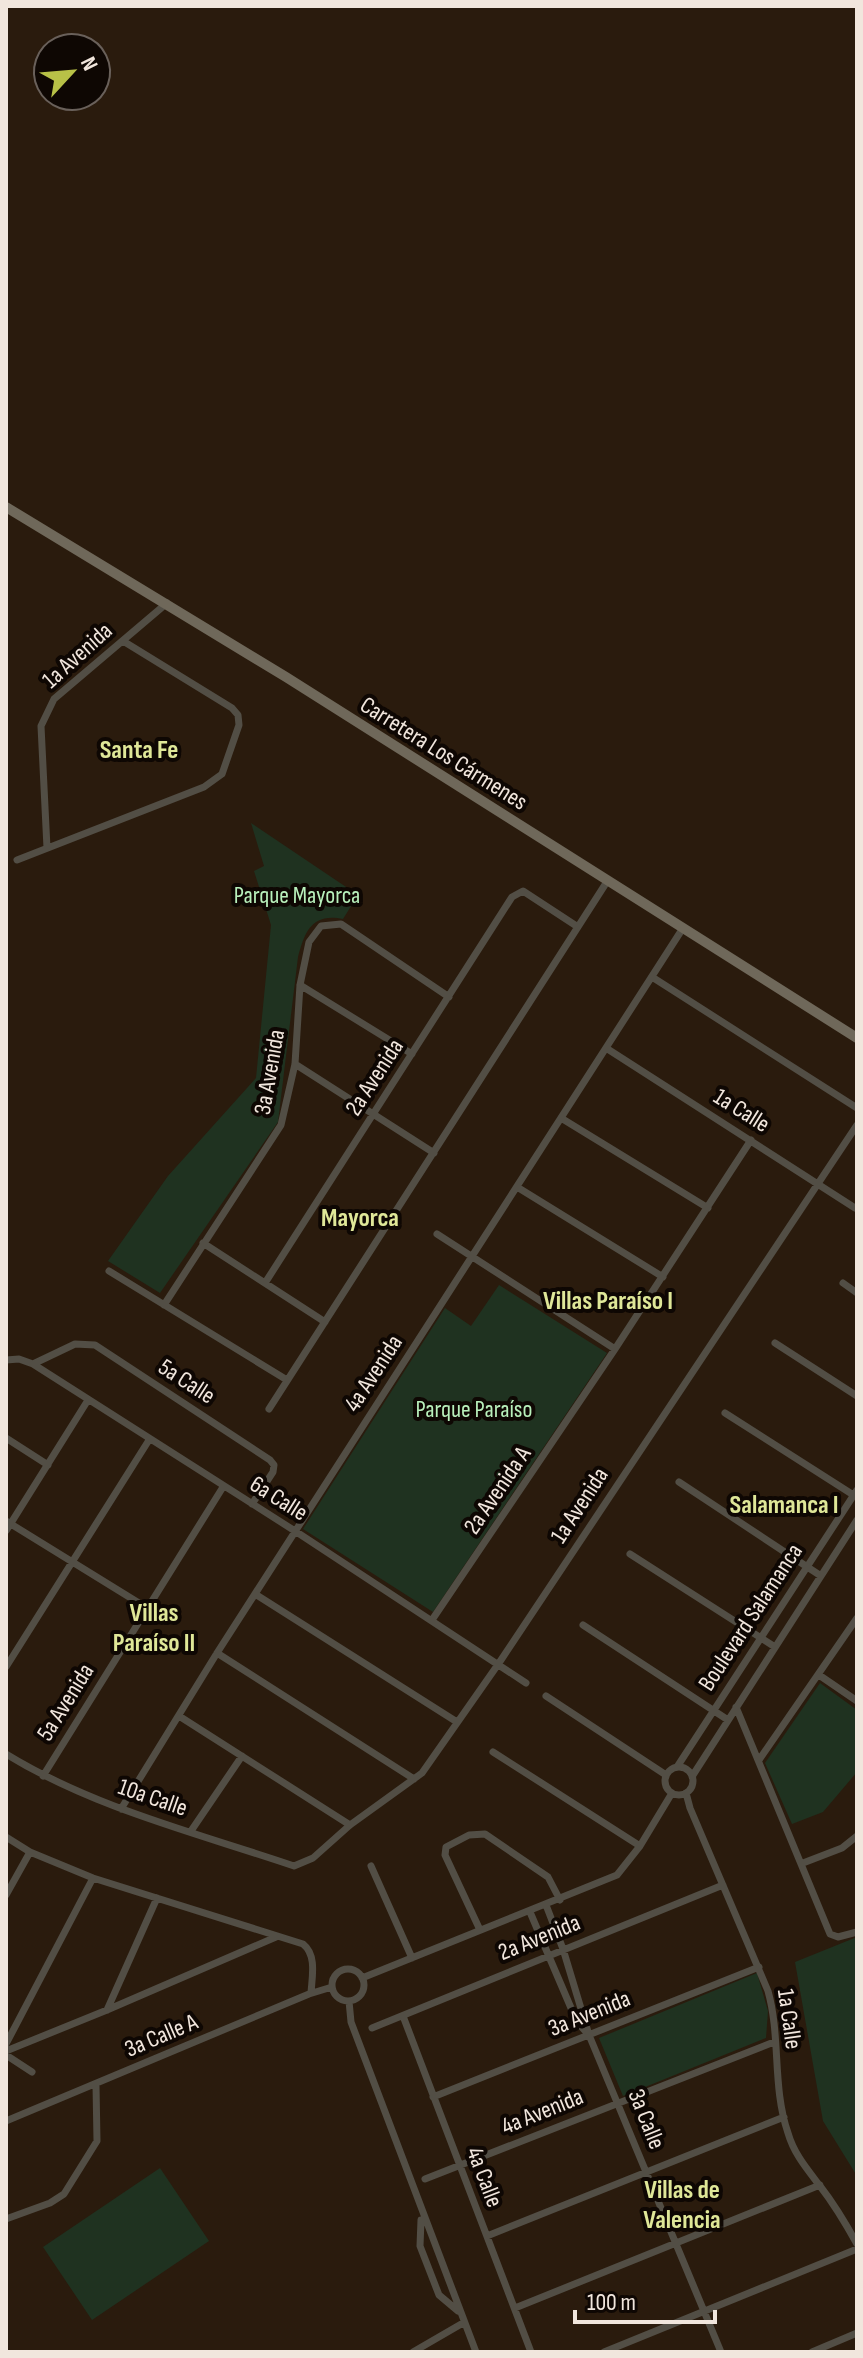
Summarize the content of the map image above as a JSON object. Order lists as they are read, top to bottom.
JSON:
{
  "streets": {
    "main road": ["Carretera Los Cármenes"],
    "street": [
      "1a Avenida",
      "3a Avenida",
      "2a Avenida",
      "1a Calle",
      "4a Avenida",
      "5a Calle",
      "2a Avenida A",
      "6a Calle",
      "Boulevard Salamanca",
      "5a Avenida",
      "10a Calle",
      "3a Calle A",
      "3a Calle",
      "4a Calle"
    ]
  },
  "crossings": [
    ["1a Avenida", "Carretera Los Cármenes"],
    ["1a Avenida", "1a Calle"],
    ["1a Avenida", "6a Calle"],
    ["1a Avenida", "10a Calle"],
    ["Carretera Los Cármenes", "4a Avenida"],
    ["3a Avenida", "2a Avenida"],
    ["3a Avenida", "1a Calle"],
    ["3a Avenida", "3a Calle"],
    ["3a Avenida", "4a Calle"],
    ["2a Avenida", "1a Calle"],
    ["2a Avenida", "3a Calle"],
    ["2a Avenida", "4a Calle"],
    ["1a Calle", "4a Avenida"],
    ["1a Calle", "2a Avenida A"],
    ["1a Calle", "Boulevard Salamanca"],
    ["4a Avenida", "6a Calle"],
    ["4a Avenida", "10a Calle"],
    ["4a Avenida", "3a Calle"],
    ["4a Avenida", "4a Calle"],
    ["5a Calle", "6a Calle"],
    ["2a Avenida A", "6a Calle"],
    ["6a Calle", "5a Avenida"],
    ["5a Avenida", "10a Calle"]
  ],
  "districts": [
    "Santa Fe",
    "Mayorca",
    "Villas Paraíso I",
    "Salamanca I",
    "Villas Paraíso II",
    "Villas de Valencia"
  ],
  "parks": ["Parque Mayorca", "Parque Paraíso"],
  "scale_bar": "100 m",
  "north": "top right"
}
